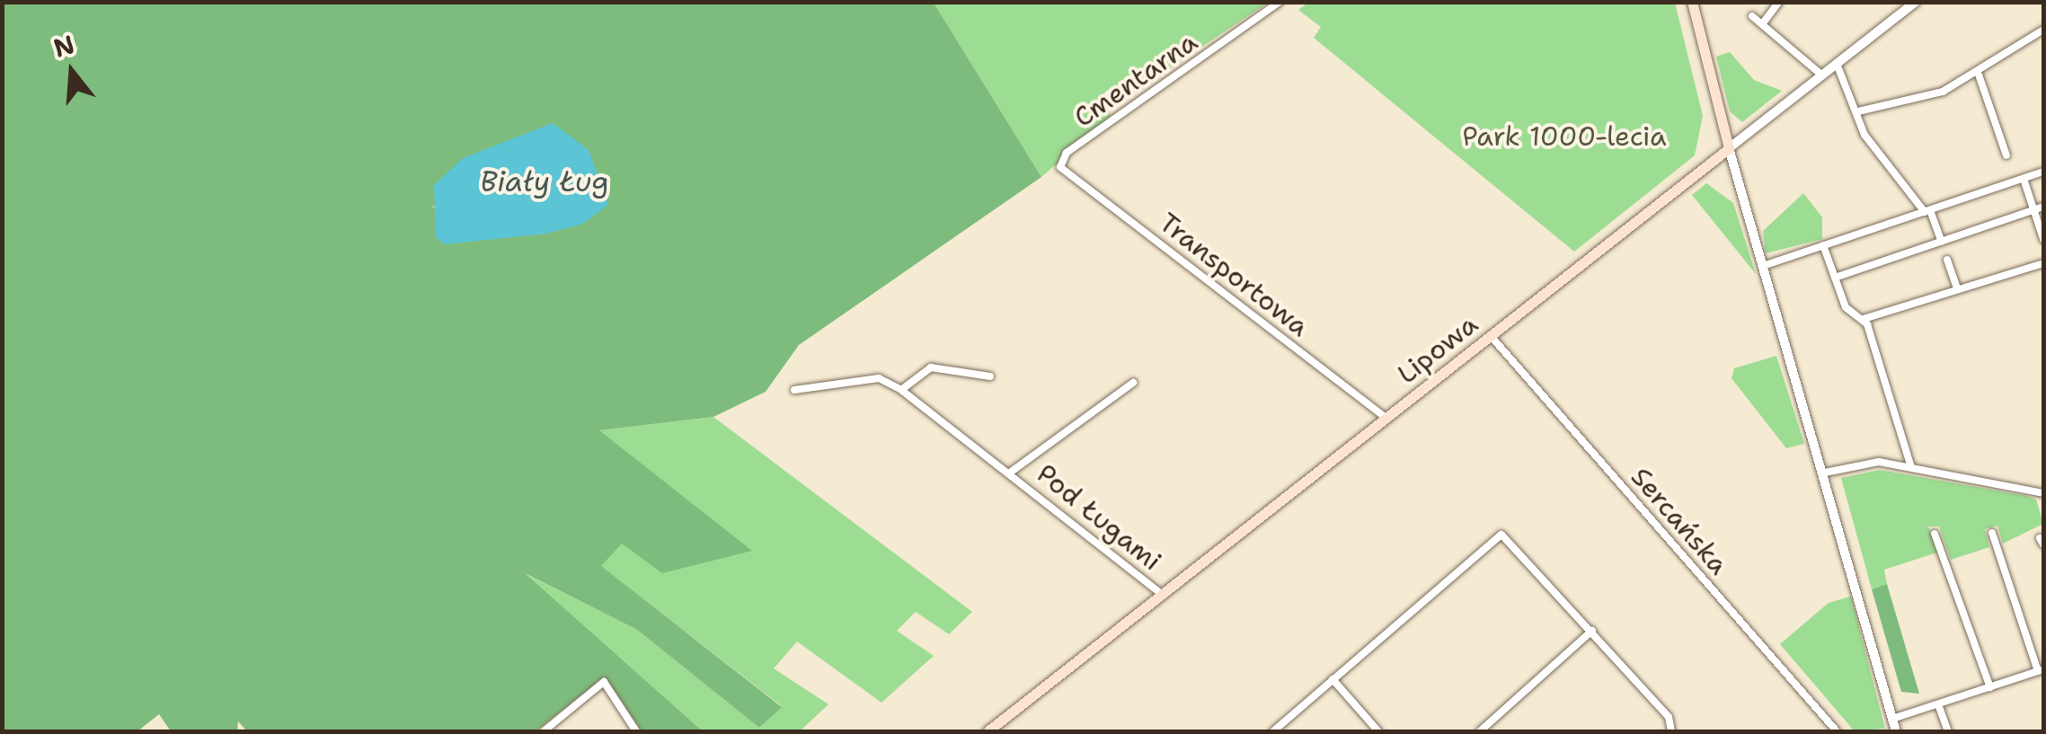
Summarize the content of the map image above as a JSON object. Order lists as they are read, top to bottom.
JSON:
{
  "streets": {
    "main road": ["Lipowa"],
    "street": [
      "Cmentarna",
      "Transportowa",
      "Pod Ługami",
      "Sercańska"
    ]
  },
  "crossings": [
    ["Cmentarna", "Transportowa"],
    ["Transportowa", "Lipowa"],
    ["Lipowa", "Pod Ługami"],
    ["Lipowa", "Sercańska"]
  ],
  "water": ["Biały Ług"],
  "parks": ["Park 1000-lecia"],
  "north": "top"
}
